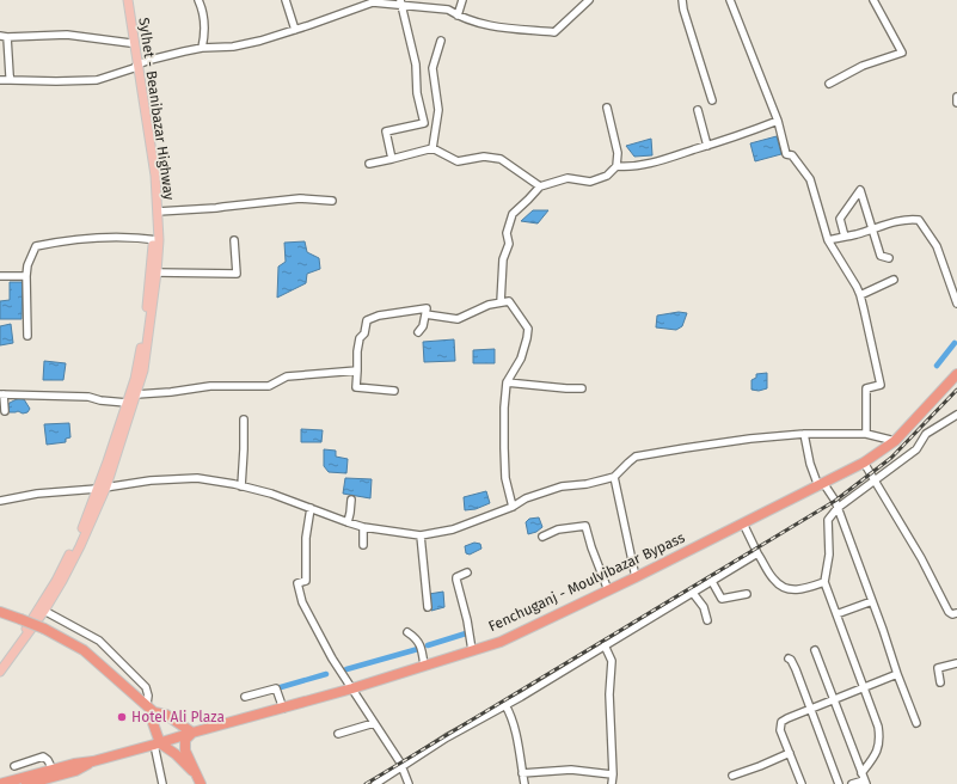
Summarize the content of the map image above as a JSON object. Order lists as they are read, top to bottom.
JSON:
{
  "streets": {
    "highway": ["Fenchuganj - Moulvibazar Bypass"],
    "main road": ["Sylhet - Beanibazar Highway"]
  },
  "places": ["Hotel Ali Plaza"]
}
